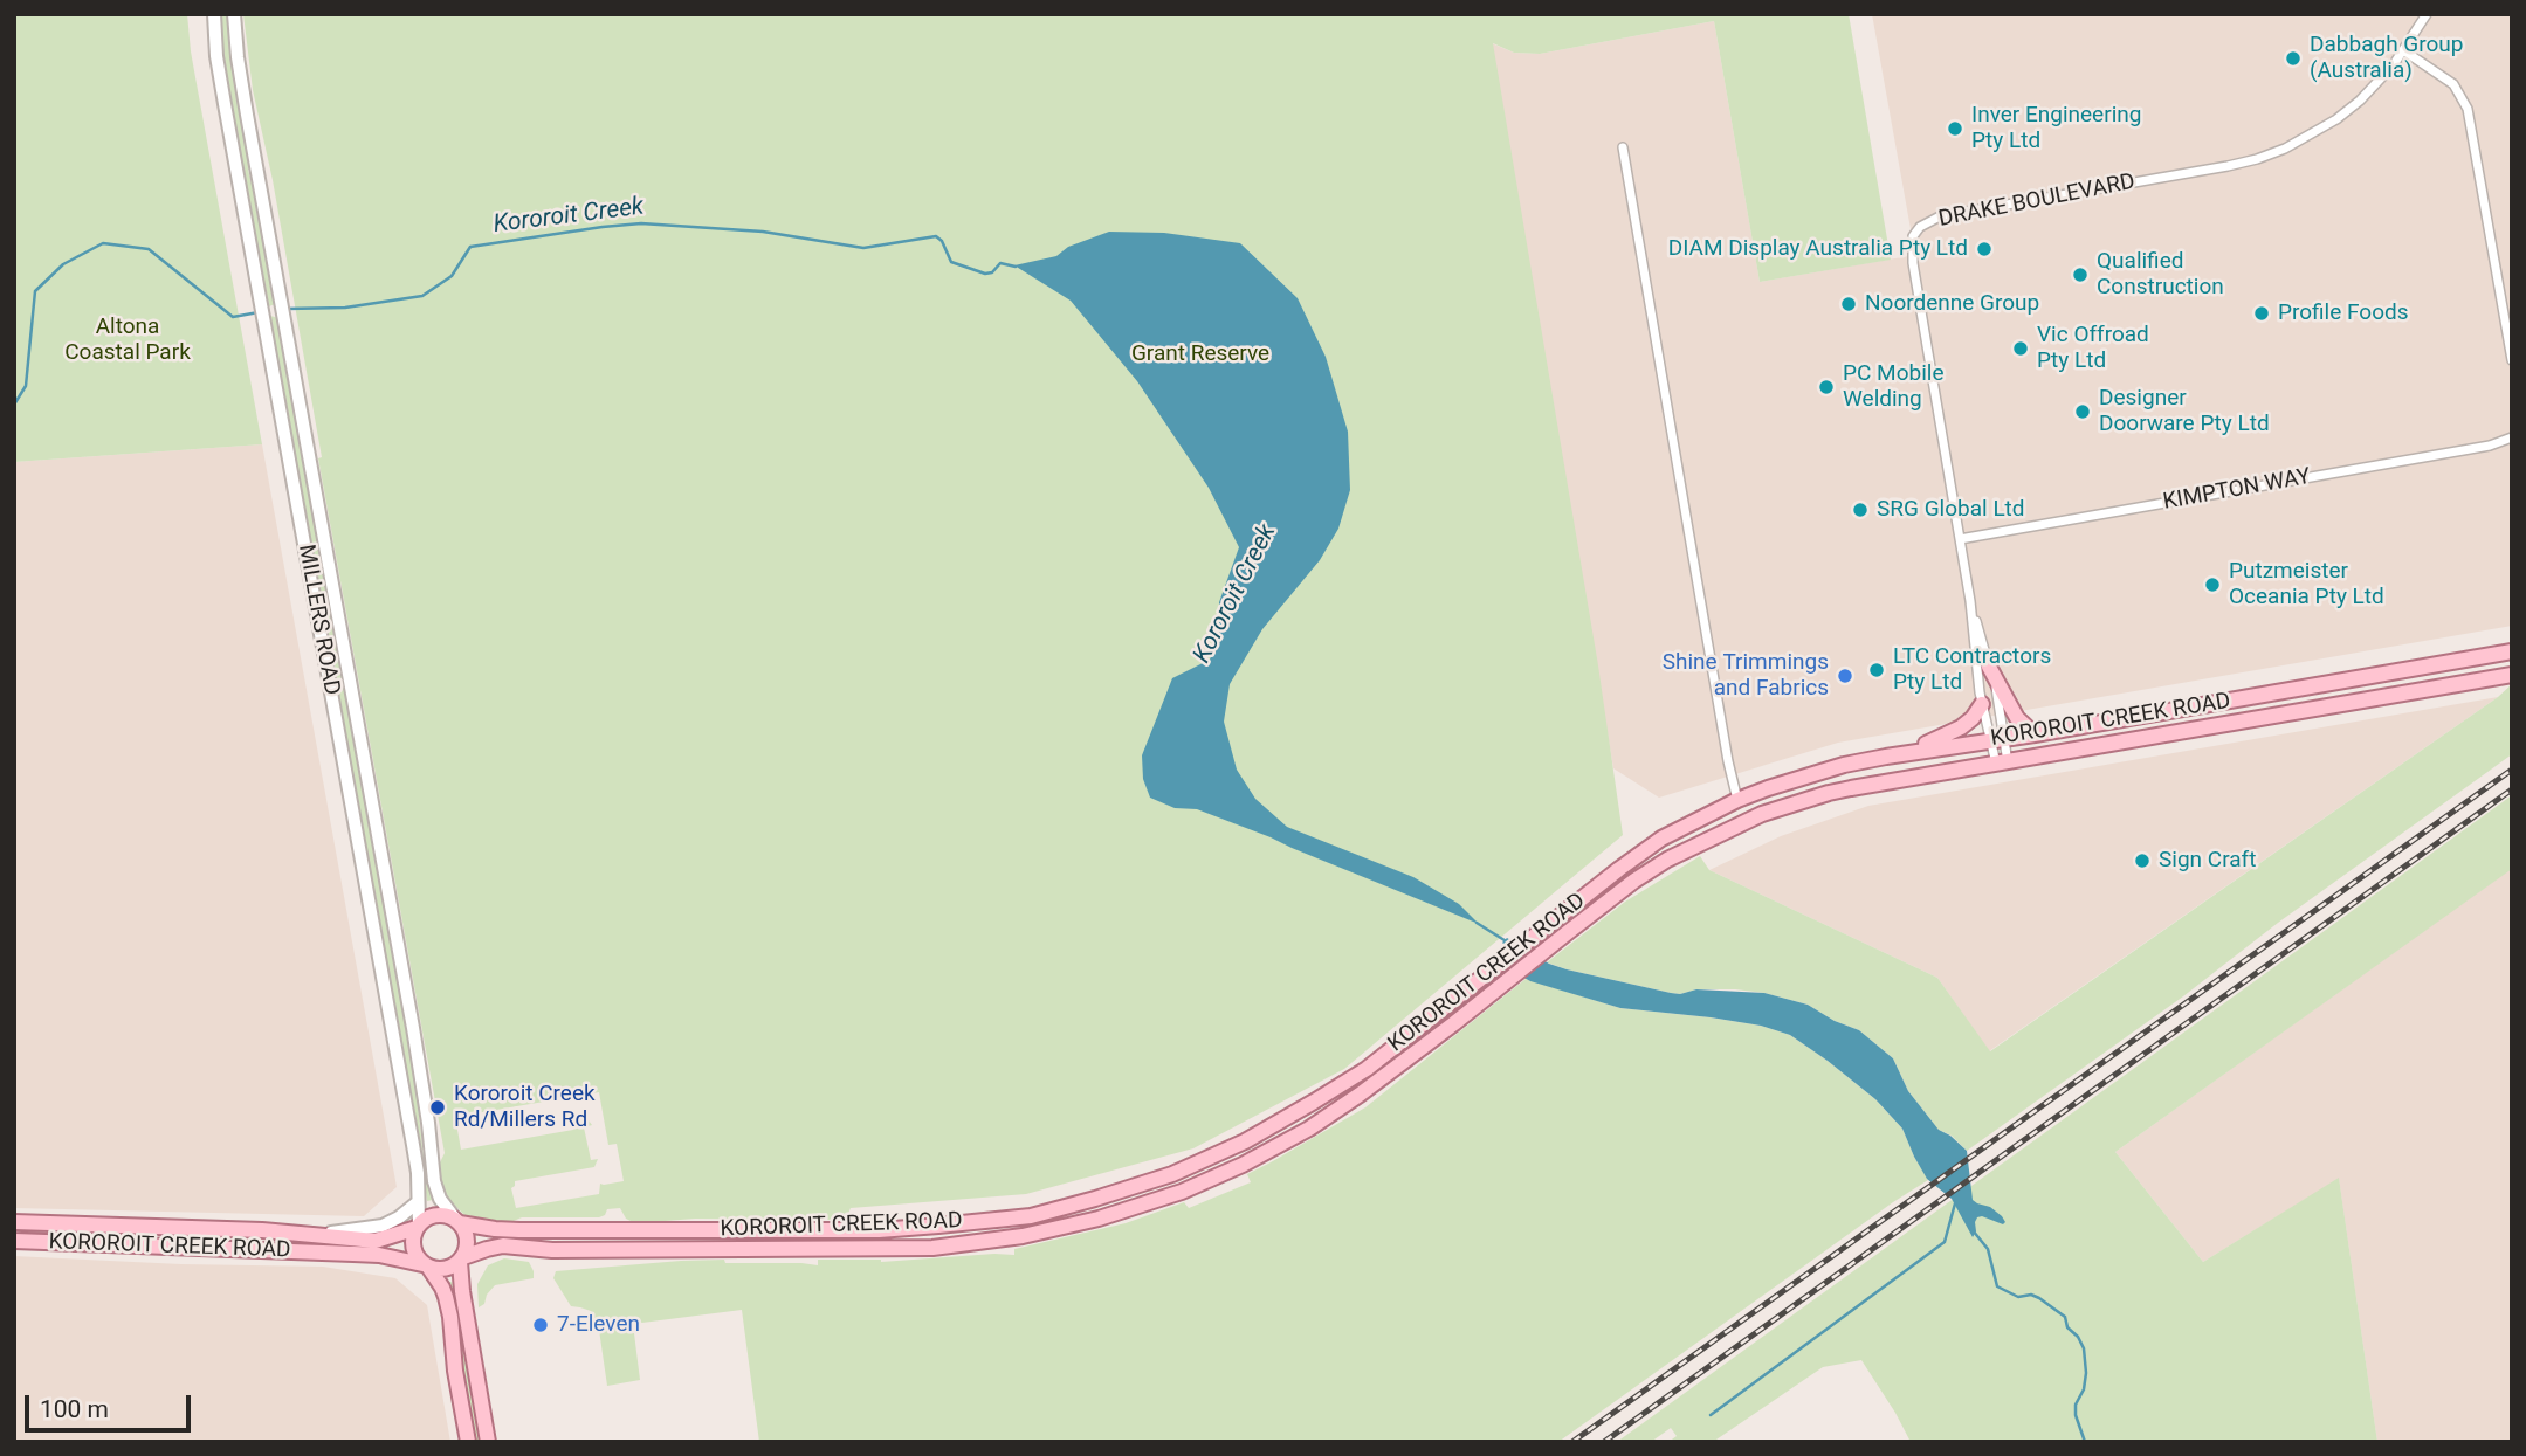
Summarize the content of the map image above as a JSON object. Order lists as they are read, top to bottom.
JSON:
{
  "streets": {
    "main road": ["MILLERS ROAD", "KOROROIT CREEK ROAD"],
    "street": ["DRAKE BOULEVARD", "KIMPTON WAY"]
  },
  "crossings": [
    ["DRAKE BOULEVARD", "KIMPTON WAY"],
    ["DRAKE BOULEVARD", "KOROROIT CREEK ROAD"],
    ["MILLERS ROAD", "KOROROIT CREEK ROAD"]
  ],
  "water": ["Kororoit Creek"],
  "parks": ["Altona Coastal Park", "Grant Reserve"],
  "places": [
    "Dabbagh Group (Australia)",
    "Inver Engineering Pty Ltd",
    "DIAM Display Australia Pty Ltd",
    "Qualified Construction",
    "Noordenne Group",
    "Profile Foods",
    "Vic Offroad Pty Ltd",
    "PC Mobile Welding",
    "Designer Doorware Pty Ltd",
    "SRG Global Ltd",
    "Putzmeister Oceania Pty Ltd",
    "LTC Contractors Pty Ltd",
    "Shine Trimmings and Fabrics",
    "Sign Craft",
    "Kororoit Creek Rd/Millers Rd",
    "7-Eleven"
  ],
  "scale_bar": "100 m"
}
